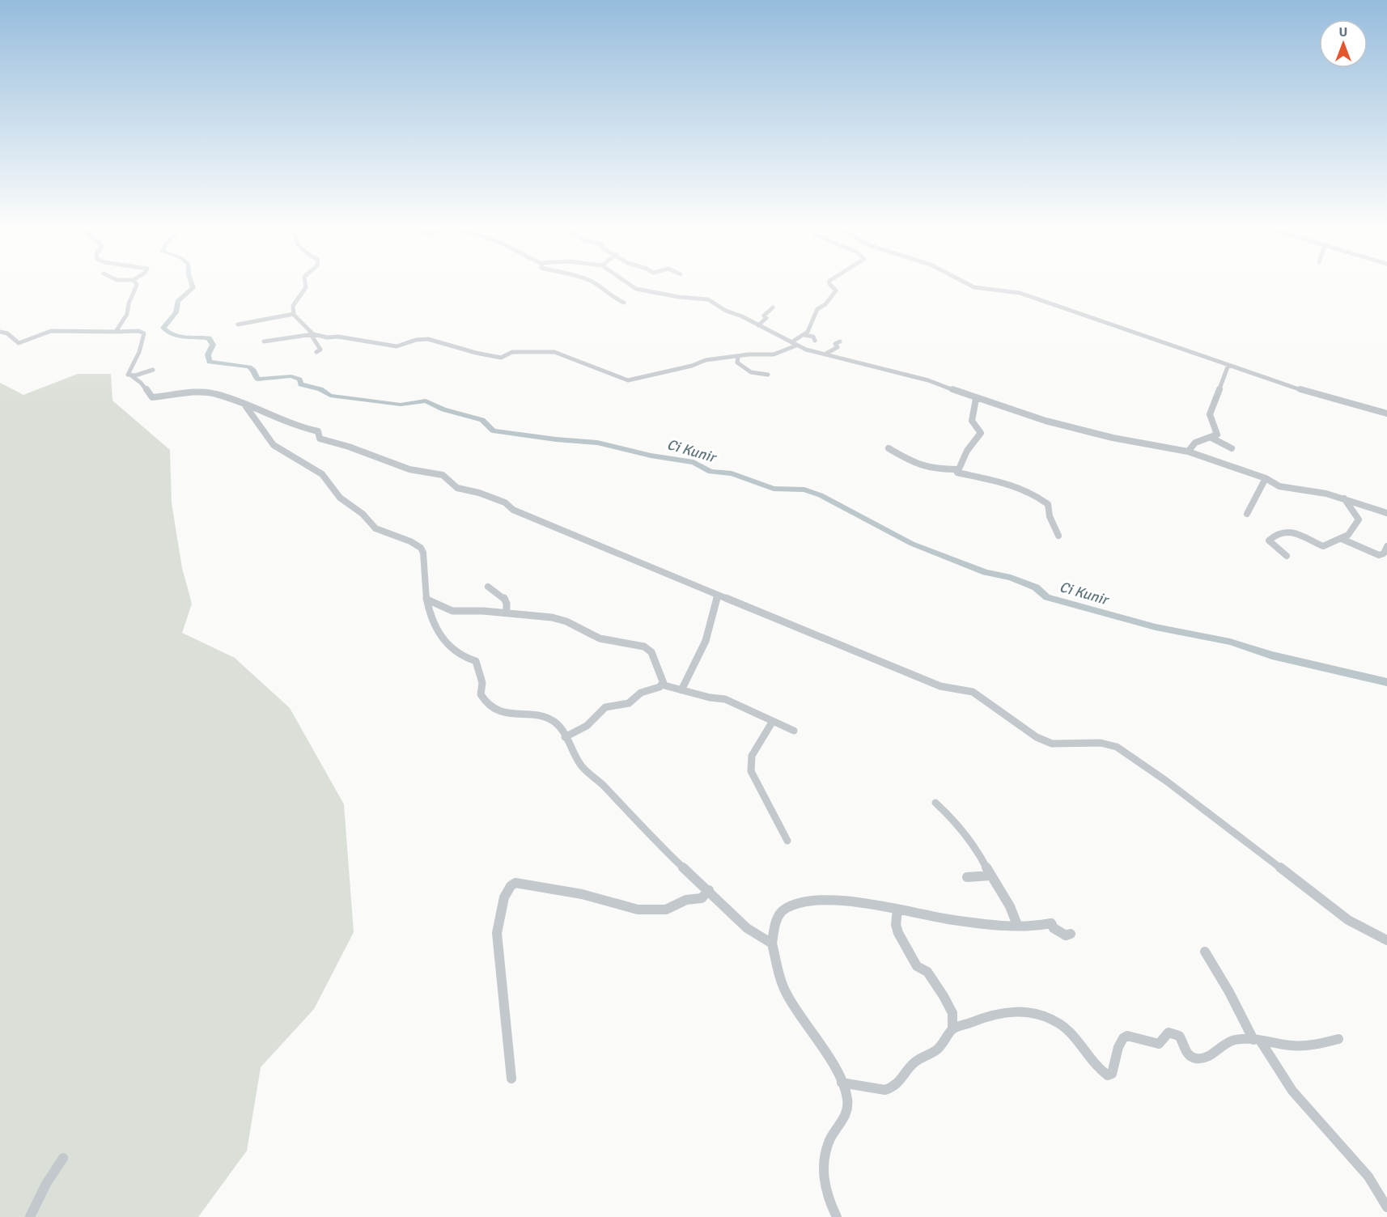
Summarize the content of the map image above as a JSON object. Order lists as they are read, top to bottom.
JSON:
{
  "water": ["Ci Kunir"],
  "north": "top"
}
